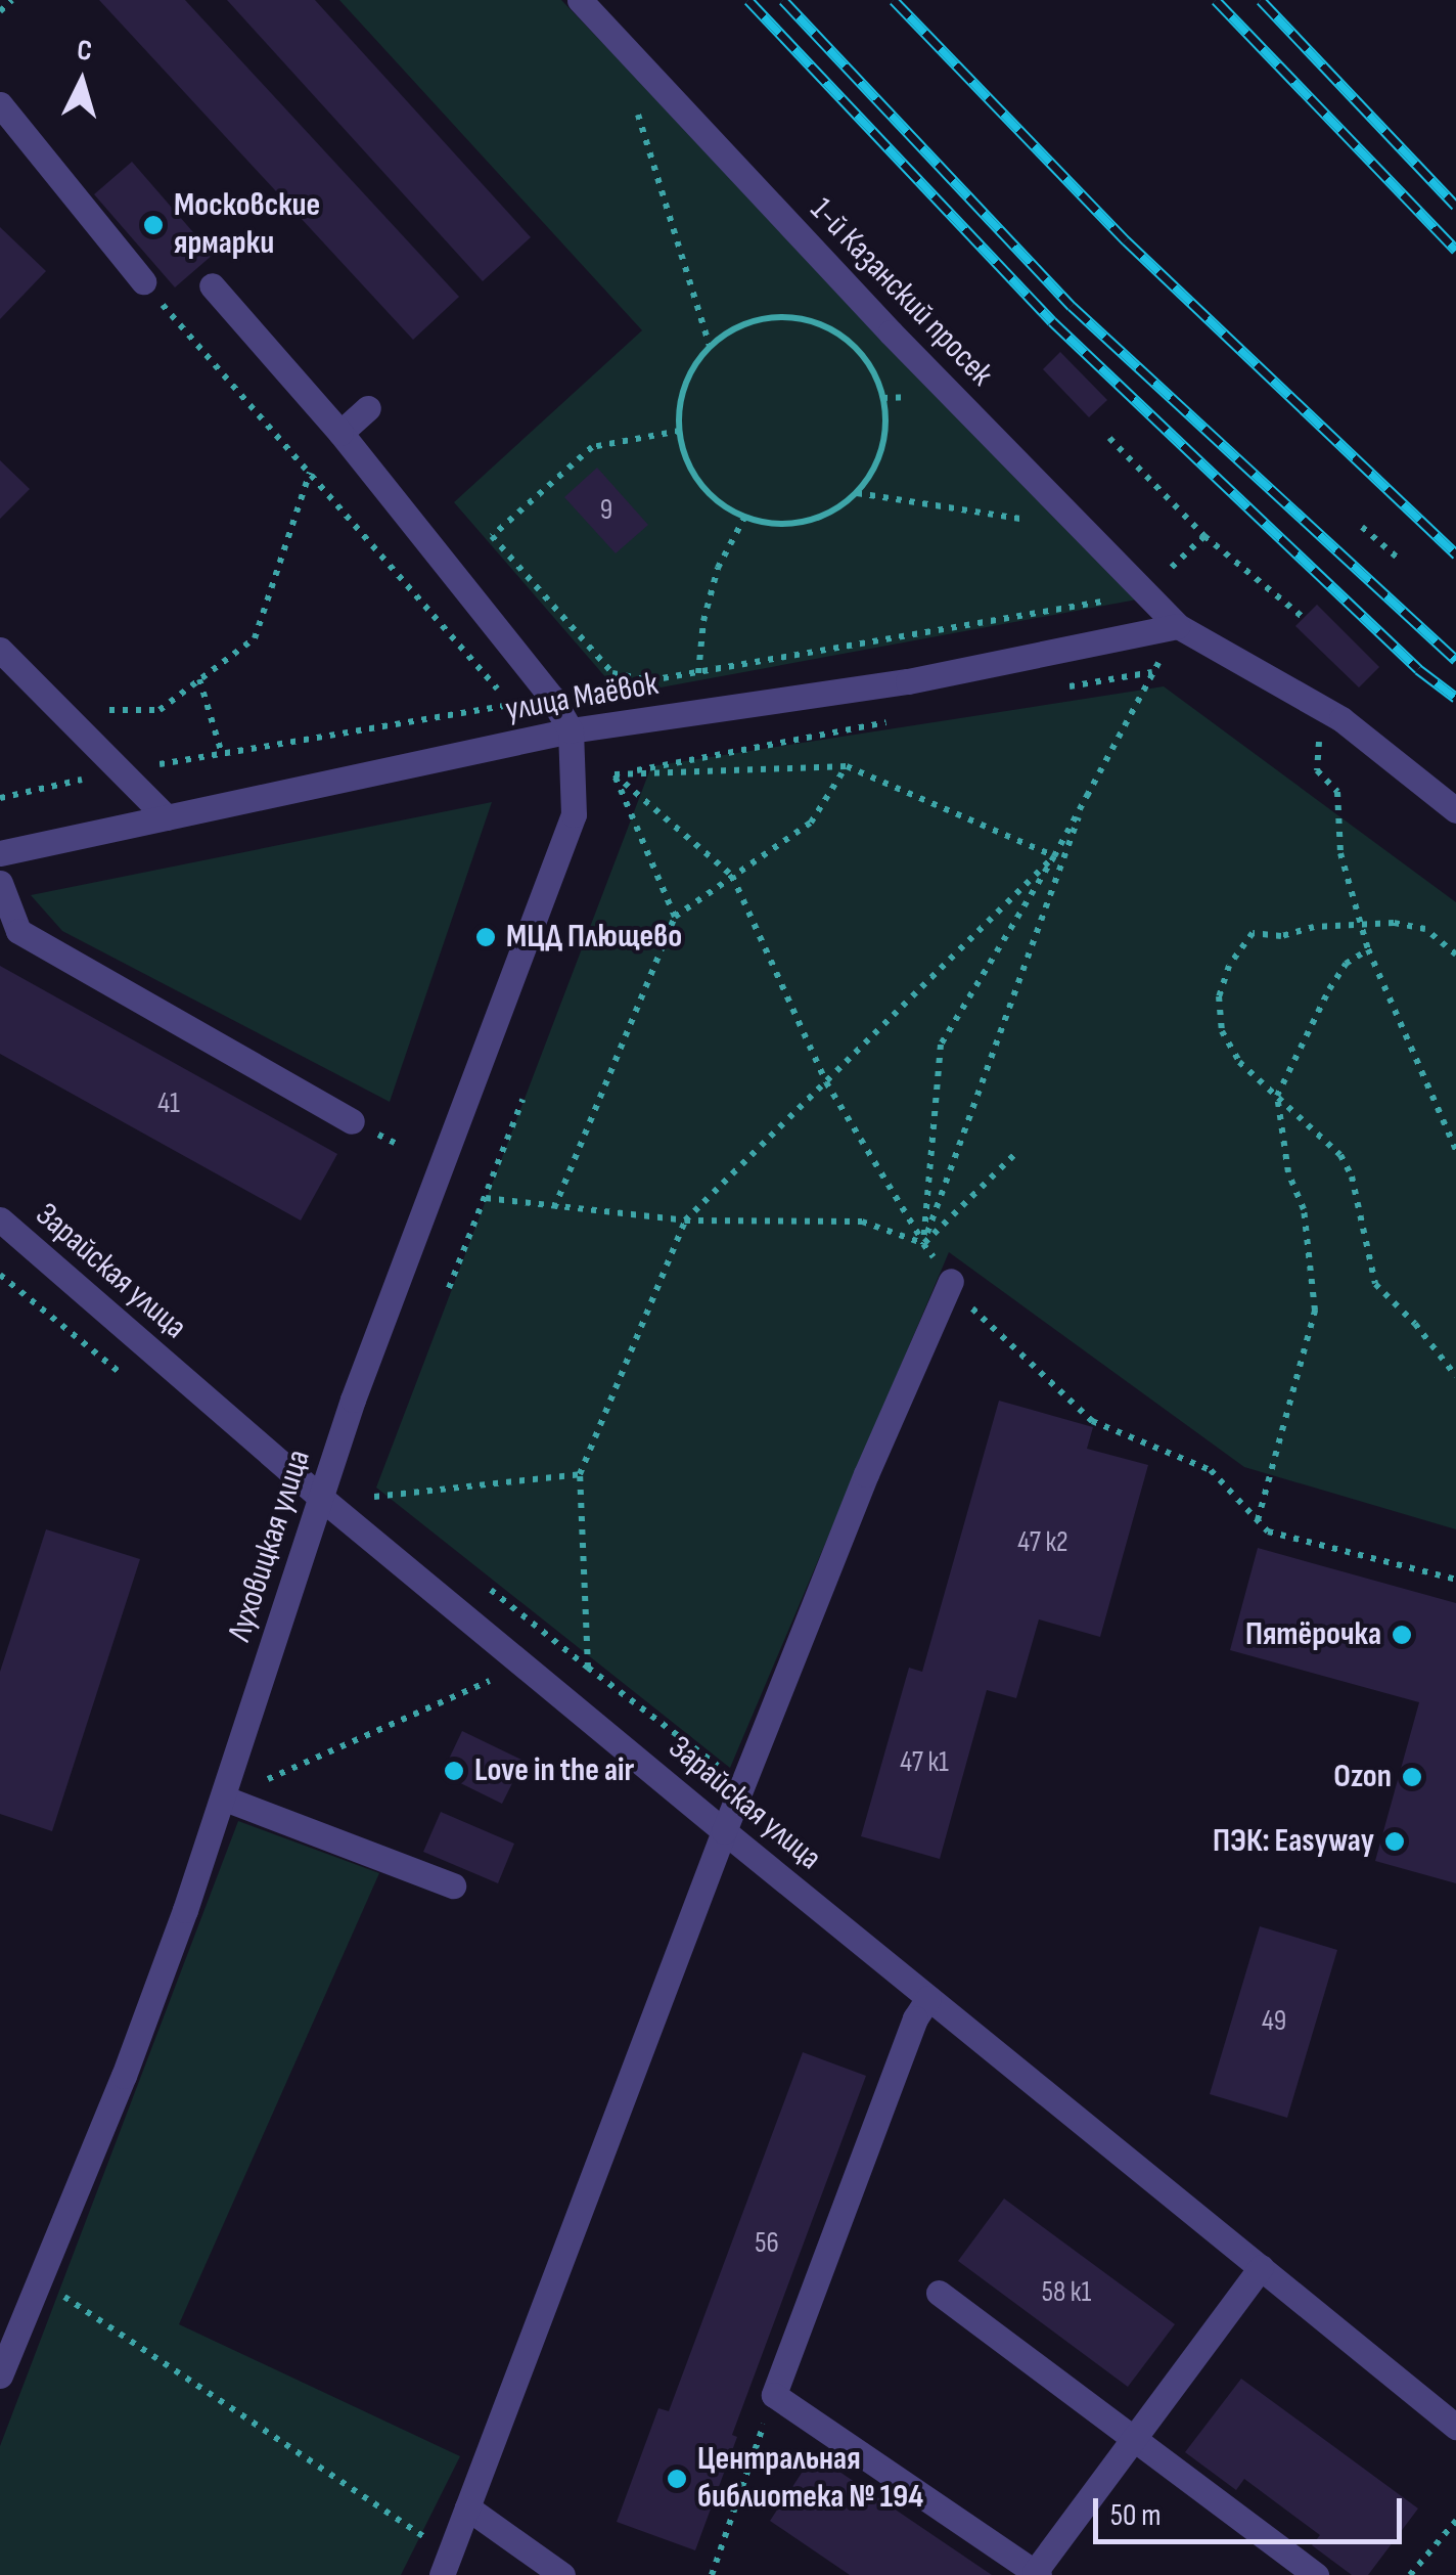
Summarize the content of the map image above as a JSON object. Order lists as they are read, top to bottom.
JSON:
{
  "streets": {
    "street": [
      "1-й Казанский просек",
      "улица Маёвок",
      "Зарайская улица",
      "Луховицкая улица"
    ]
  },
  "crossings": [
    ["1-й Казанский просек", "улица Маёвок"],
    ["улица Маёвок", "Луховицкая улица"],
    ["Зарайская улица", "Луховицкая улица"]
  ],
  "places": [
    "Московские ярмарки",
    "МЦД Плющево",
    "Пятёрочка",
    "Love in the air",
    "Ozon",
    "ПЭК: Easyway",
    "Центральная библиотека № 194"
  ],
  "house_numbers": [
    "9",
    "41",
    "47 к2",
    "47 к1",
    "49",
    "56",
    "58 к1"
  ],
  "scale_bar": "50 m",
  "north": "top"
}
